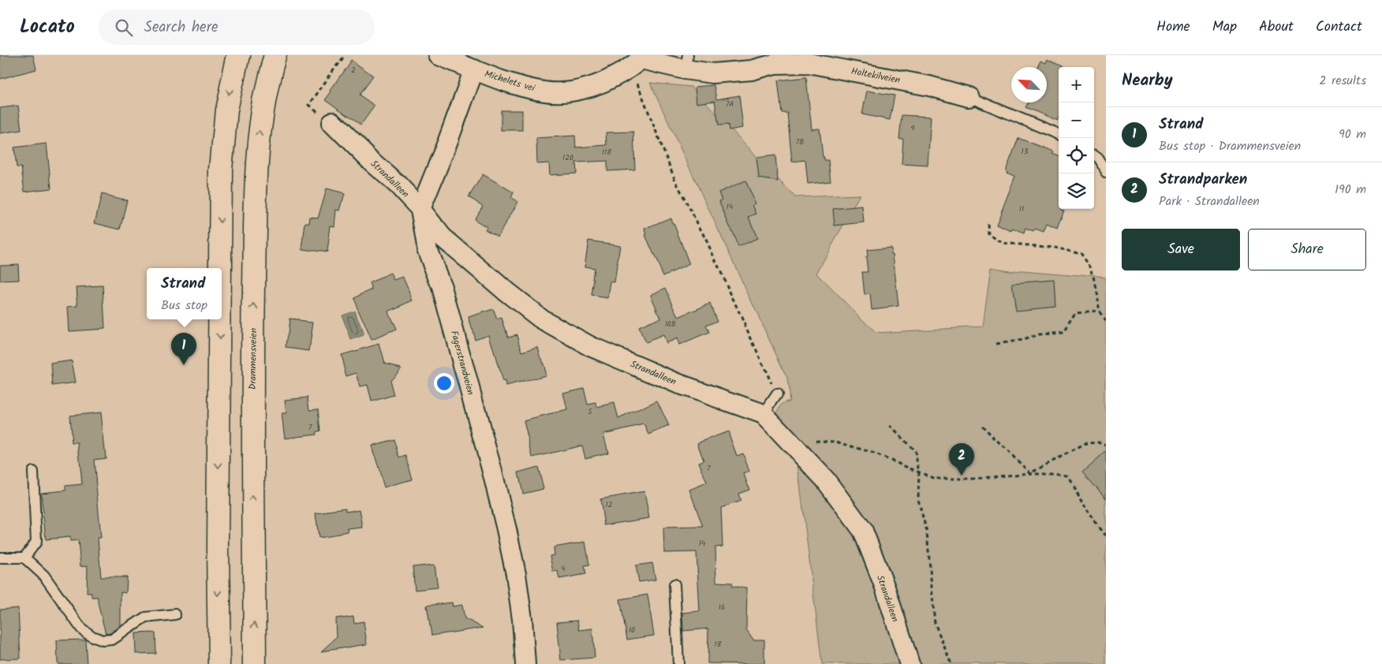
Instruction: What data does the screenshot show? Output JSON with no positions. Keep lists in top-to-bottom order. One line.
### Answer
{"streets":{"highway":["Drammensveien"],"street":["Holtekilveien","Michelets vei","Strandalleen","Fagerstrandveien"]},"crossings":[["Holtekilveien","Michelets vei"],["Strandalleen","Fagerstrandveien"]],"house_numbers":["2","7A","9","7B","13","118","120","14","11","10B","5","7","7","12","14","4","16","10","18"],"north":"top left","page":{"header":"Locato","search":"Search here","nav":["Home","Map","About","Contact"],"heading":["Nearby","2 results"],"map_buttons":["+","−"],"list":[{"mark":"1","name":"Strand","note":"Bus stop · Drammensveien","value":"90 m"},{"mark":"2","name":"Strandparken","note":"Park · Strandalleen","value":"190 m"}],"buttons":["Save","Share"],"popup":["Strand","Bus stop"],"pins":["1","2"]}}
